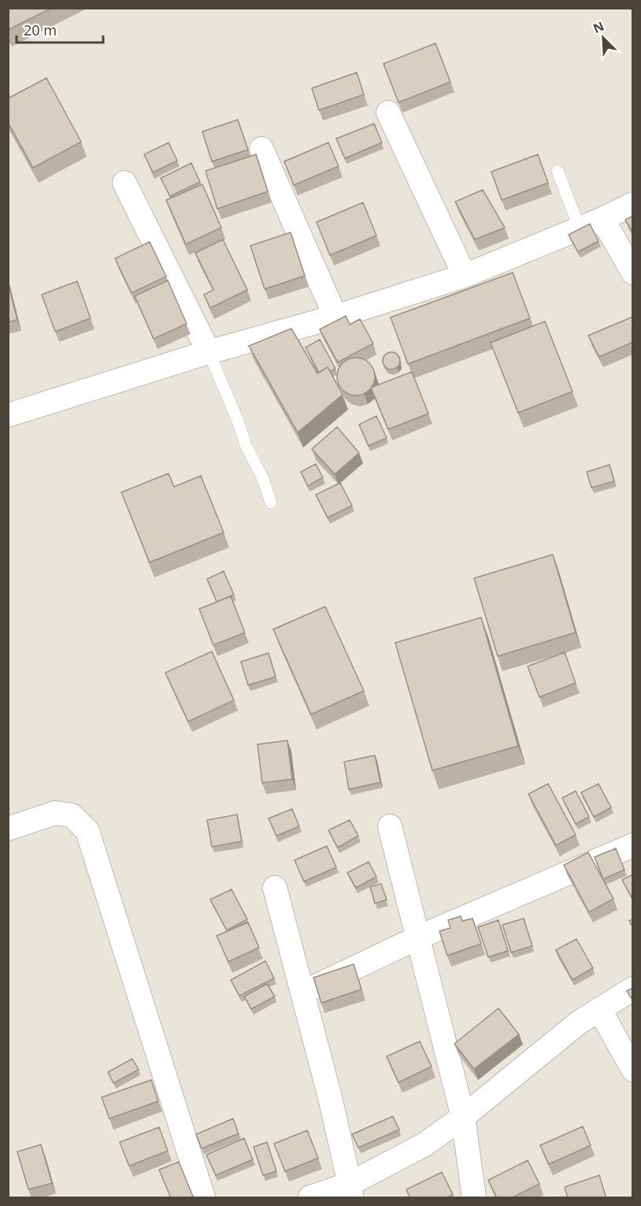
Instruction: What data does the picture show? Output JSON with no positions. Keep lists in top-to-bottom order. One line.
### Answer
{"scale_bar":"20 m","north":"top left"}
